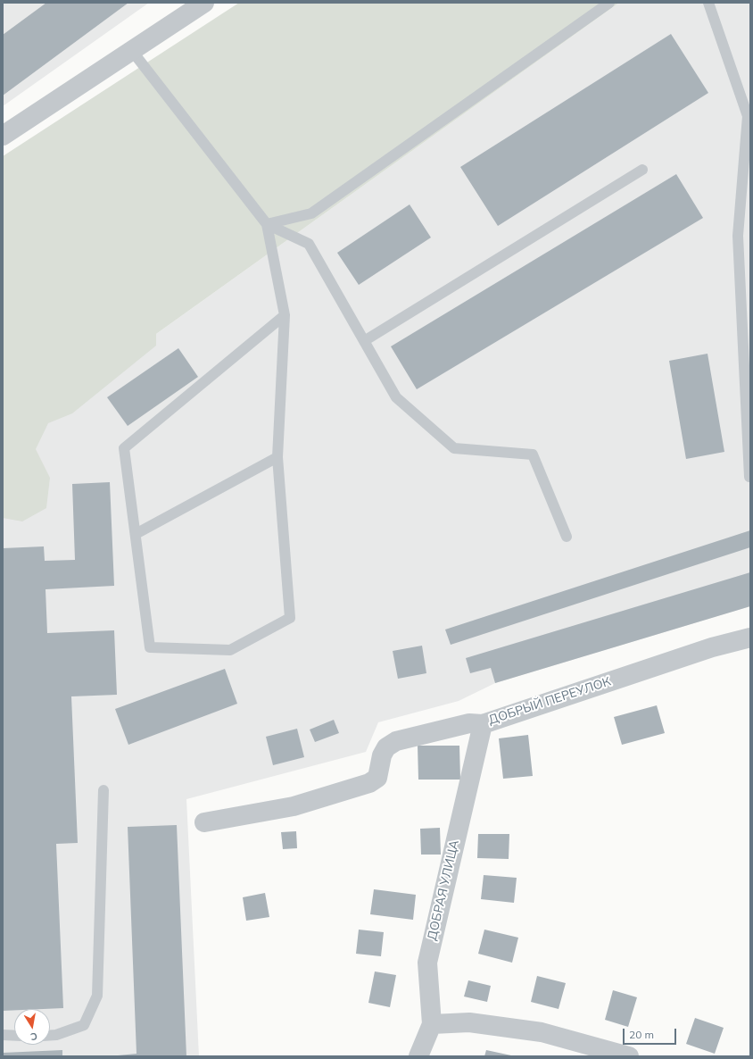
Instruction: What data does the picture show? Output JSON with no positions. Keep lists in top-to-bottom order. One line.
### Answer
{"streets":{"street":["ДОБРЫЙ ПЕРЕУЛОК","ДОБРАЯ УЛИЦА"]},"crossings":[["ДОБРЫЙ ПЕРЕУЛОК","ДОБРАЯ УЛИЦА"]],"scale_bar":"20 m","north":"bottom"}
